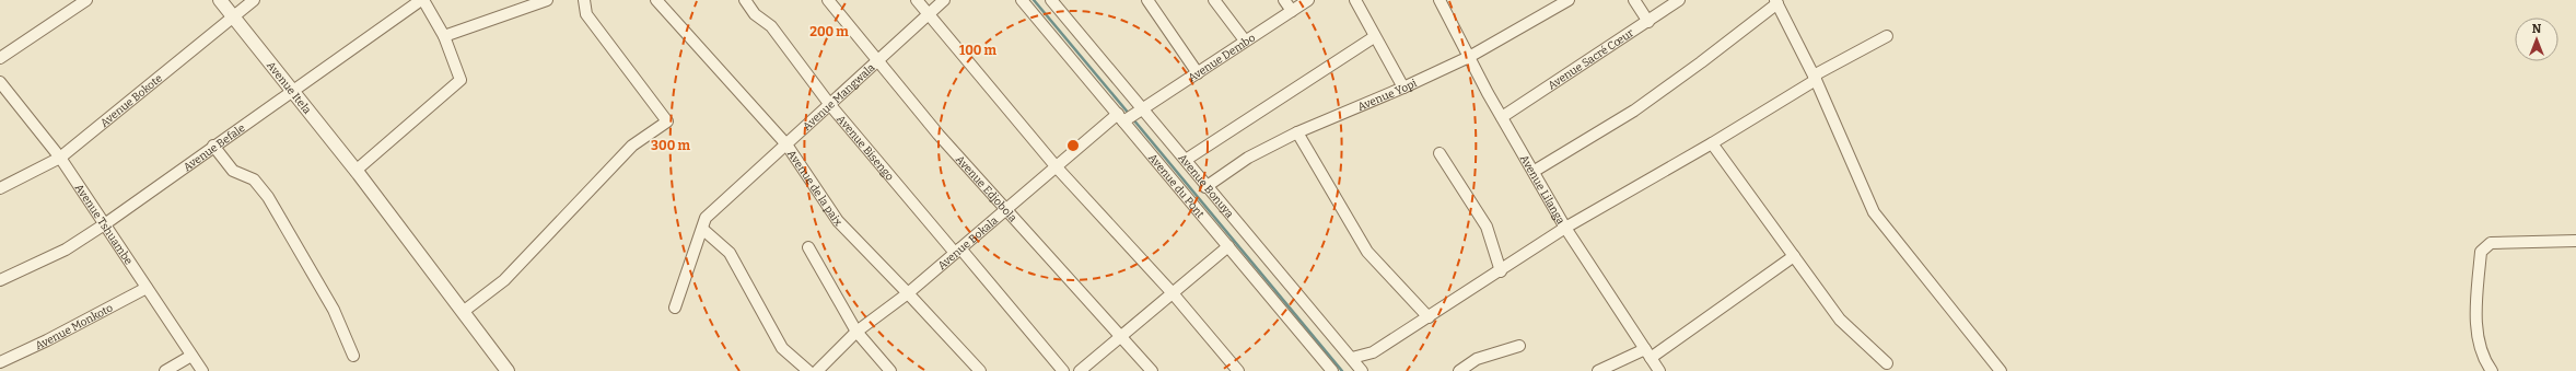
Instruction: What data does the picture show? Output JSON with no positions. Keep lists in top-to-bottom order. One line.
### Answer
{"streets":{"street":["Avenue Dembo","Avenue Sacré Cœur","Avenue Itela","Avenue Yopi","Avenue Mangwala","Avenue Bokote","Avenue Befale","Avenue Bisengo","Avenue du Pont","Avenue Bonuya","Avenue de la paix","Avenue Edjobola","Avenue Lilanga","Avenue Tshuambe","Avenue Bokala","Avenue Monkoto"]},"crossings":[["Avenue Dembo","Avenue du Pont"],["Avenue Dembo","Avenue Bonuya"],["Avenue Dembo","Avenue Bokala"],["Avenue Sacré Cœur","Avenue Lilanga"],["Avenue Itela","Avenue Bokote"],["Avenue Itela","Avenue Befale"],["Avenue Yopi","Avenue Bonuya"],["Avenue Yopi","Avenue Lilanga"],["Avenue Mangwala","Avenue Bisengo"],["Avenue Mangwala","Avenue de la paix"],["Avenue Mangwala","Avenue Edjobola"],["Avenue Bokote","Avenue Tshuambe"],["Avenue Befale","Avenue Tshuambe"],["Avenue Bisengo","Avenue Bokala"],["Avenue du Pont","Avenue Bonuya"],["Avenue du Pont","Avenue Bokala"],["Avenue Bonuya","Avenue Bokala"],["Avenue de la paix","Avenue Bokala"],["Avenue Edjobola","Avenue Bokala"],["Avenue Tshuambe","Avenue Monkoto"]],"north":"top","rings":["200 m","100 m","300 m"]}
